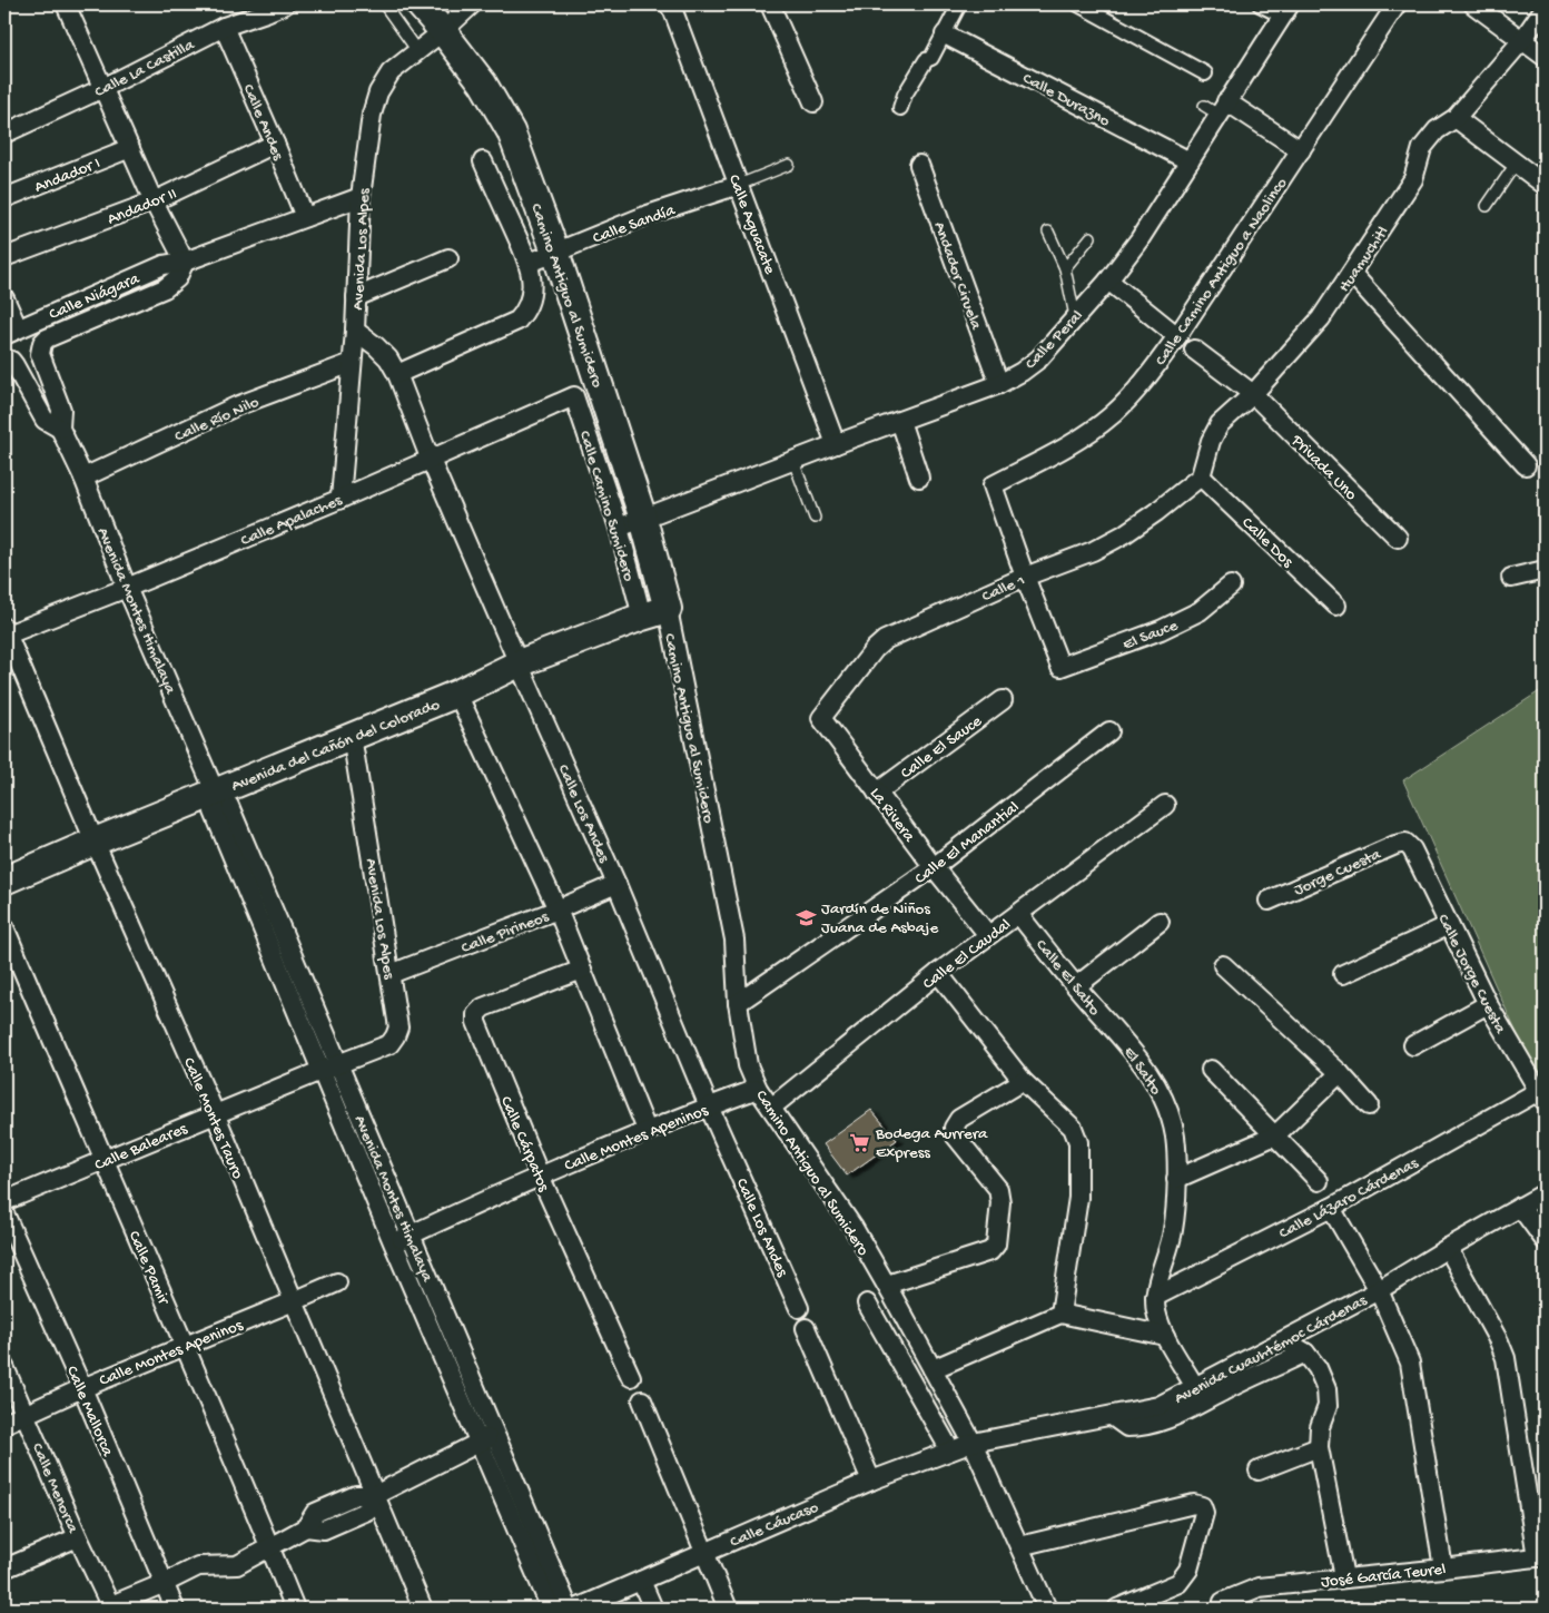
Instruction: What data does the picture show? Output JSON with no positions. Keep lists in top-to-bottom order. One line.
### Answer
{"streets":{"main road":["Camino Antiguo al Sumidero","Avenida del Cañón del Colorado"],"street":["Calle La Castilla","Calle Durazno","Calle Andes","Andador I","Andador II","Calle Sandía","Calle Aguacate","Avenida Los Alpes","Huamuchitl","Calle Camino Antiguo a Naolinco","Andador Ciruela","Calle Niágara","Calle Peral","Calle Río Nilo","Privada Uno","Calle Camino Sumidero","Calle Apalaches","Calle Dos","Calle 1","Avenida Montes Himalaya","El Sauce","Calle El Sauce","Calle Los Andes","La Rivera","Calle El Manantial","Jorge Cuesta","Calle Pirineos","Calle El Caudal","Calle Jorge Cuesta","Calle El Salto","El Salto","Calle Montes Tauro","Calle Montes Apeninos","Calle Cárpatos","Calle Baleares","Calle Lázaro Cárdenas","Calle Pamir","Avenida Cuauhtémoc Cárdenas","Calle Mallorca","Calle Menorca","Calle Cáucaso","José García Teurel"]},"crossings":[["Calle La Castilla","Calle Andes"],["Calle Durazno","Calle Peral"],["Calle Andes","Andador II"],["Calle Andes","Calle Niágara"],["Calle Sandía","Calle Aguacate"],["Calle Sandía","Camino Antiguo al Sumidero"],["Calle Aguacate","Calle Peral"],["Avenida Los Alpes","Calle Niágara"],["Avenida Los Alpes","Camino Antiguo al Sumidero"],["Avenida Los Alpes","Calle Río Nilo"],["Avenida Los Alpes","Calle Apalaches"],["Avenida Los Alpes","Avenida Montes Himalaya"],["Avenida Los Alpes","Avenida del Cañón del Colorado"],["Avenida Los Alpes","Calle Los Andes"],["Avenida Los Alpes","Calle Pirineos"],["Avenida Los Alpes","Calle Baleares"],["Huamuchitl","Privada Uno"],["Huamuchitl","Calle Dos"],["Huamuchitl","Calle 1"],["Calle Camino Antiguo a Naolinco","Calle 1"],["Calle Camino Antiguo a Naolinco","El Sauce"],["Andador Ciruela","Calle Peral"],["Calle Niágara","Avenida Montes Himalaya"],["Camino Antiguo al Sumidero","Calle Peral"],["Camino Antiguo al Sumidero","Avenida del Cañón del Colorado"],["Camino Antiguo al Sumidero","Calle El Manantial"],["Camino Antiguo al Sumidero","Calle El Caudal"],["Camino Antiguo al Sumidero","Calle Montes Apeninos"],["Camino Antiguo al Sumidero","Avenida Cuauhtémoc Cárdenas"],["Camino Antiguo al Sumidero","Calle Cáucaso"],["Calle Peral","Calle Camino Sumidero"],["Calle Río Nilo","Avenida Montes Himalaya"],["Calle Camino Sumidero","Calle Apalaches"],["Calle Camino Sumidero","Avenida del Cañón del Colorado"],["Calle Apalaches","Avenida Montes Himalaya"],["Calle Apalaches","Calle Los Andes"],["Calle Apalaches","Calle Montes Tauro"],["Calle Dos","Calle 1"],["Calle 1","El Sauce"],["Calle 1","La Rivera"],["Avenida Montes Himalaya","Avenida del Cañón del Colorado"],["Avenida Montes Himalaya","Calle Montes Apeninos"],["Avenida Montes Himalaya","Calle Baleares"],["Avenida del Cañón del Colorado","Calle Los Andes"],["Avenida del Cañón del Colorado","Calle Montes Tauro"],["Calle El Sauce","La Rivera"],["Calle Los Andes","Calle Pirineos"],["Calle Los Andes","Calle Montes Apeninos"],["La Rivera","Calle El Manantial"],["La Rivera","Calle El Caudal"],["Jorge Cuesta","Calle Jorge Cuesta"],["Calle El Caudal","Calle El Salto"],["Calle Jorge Cuesta","Calle Lázaro Cárdenas"],["Calle El Salto","El Salto"],["El Salto","Calle Lázaro Cárdenas"],["Calle Montes Tauro","Calle Montes Apeninos"],["Calle Montes Tauro","Calle Baleares"],["Calle Montes Apeninos","Calle Cárpatos"],["Calle Montes Apeninos","Calle Pamir"],["Calle Montes Apeninos","Calle Mallorca"],["Calle Montes Apeninos","Calle Menorca"],["Calle Baleares","Calle Pamir"],["Avenida Cuauhtémoc Cárdenas","Calle Cáucaso"]],"places":{"school or university":["Jardín de Niños Juana de Asbaje"],"supermarket":["Bodega Aurrera Express"]}}
